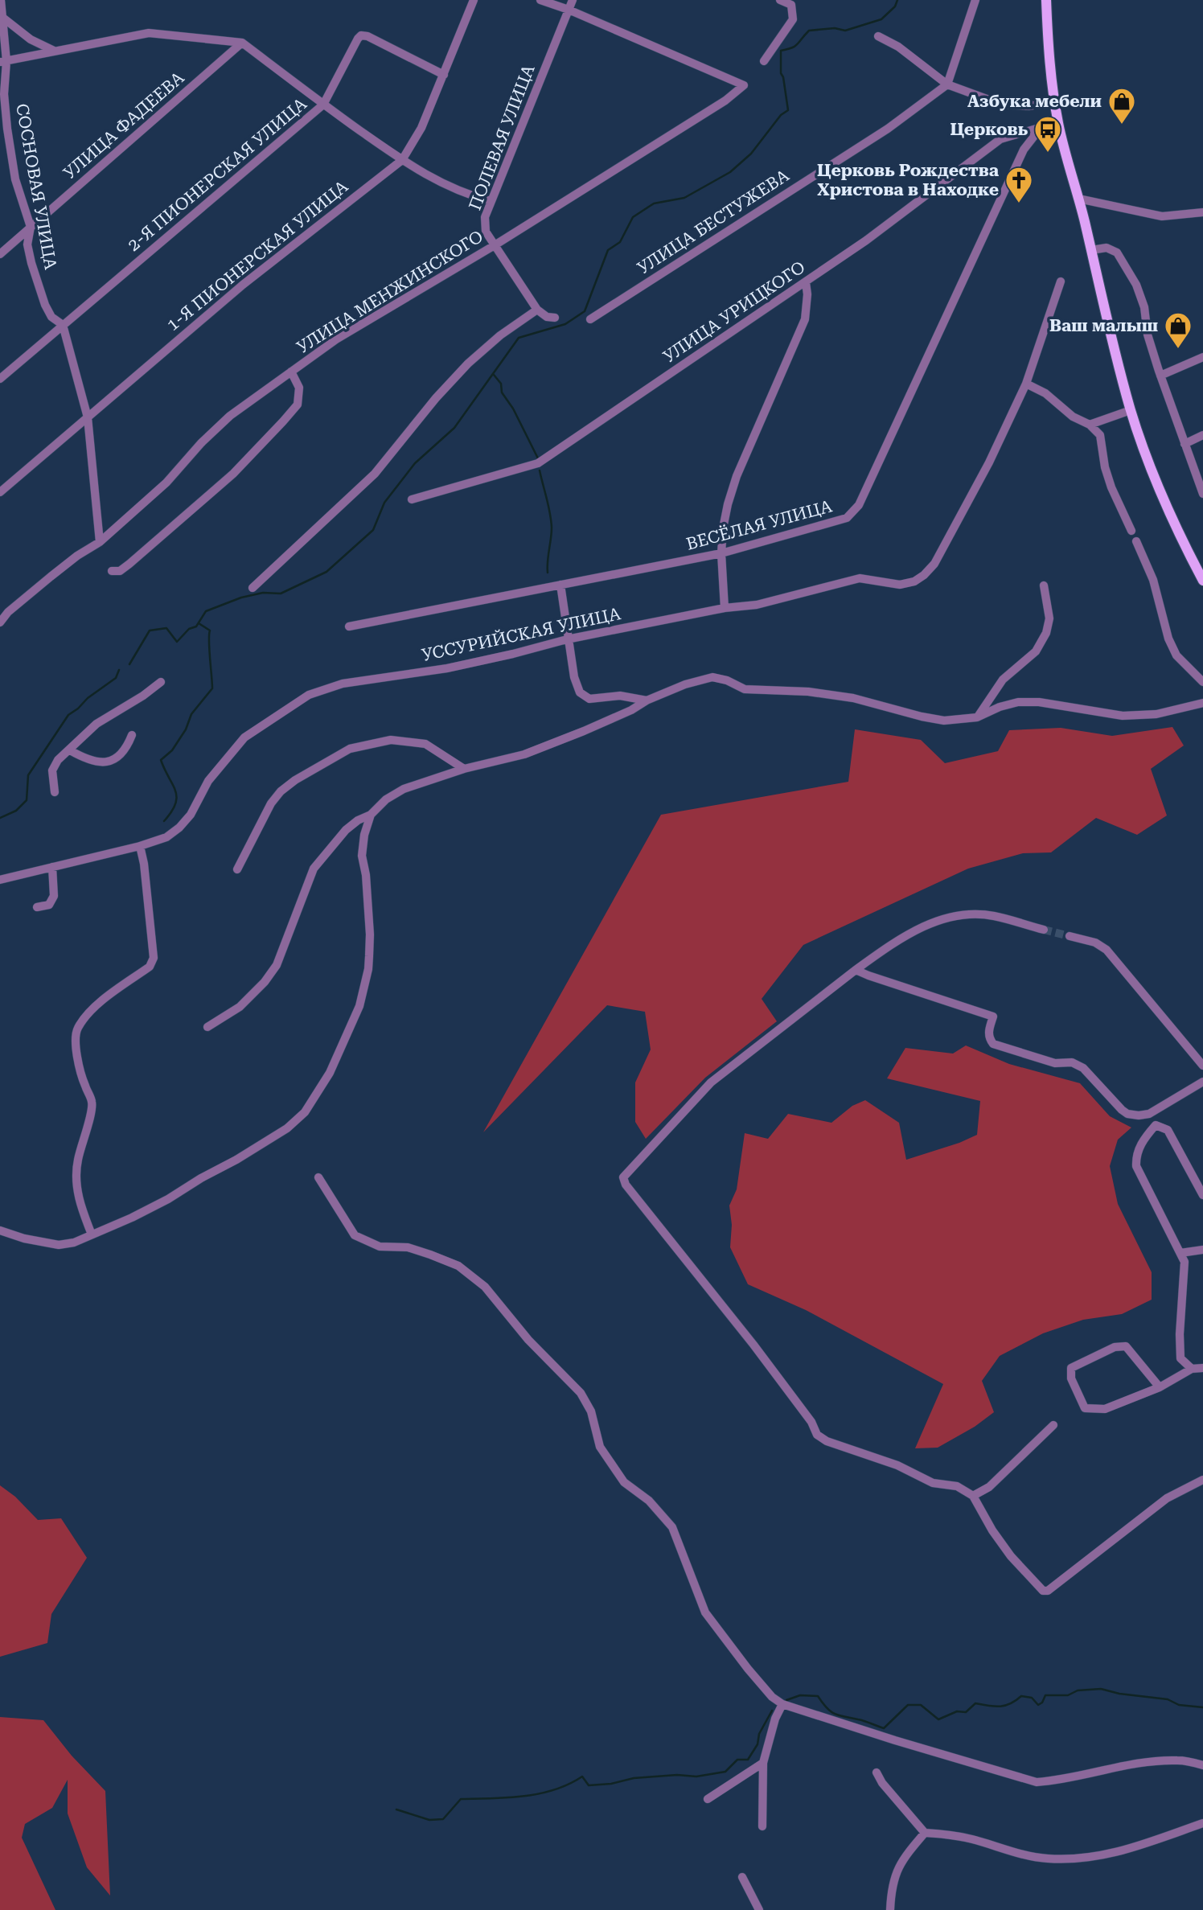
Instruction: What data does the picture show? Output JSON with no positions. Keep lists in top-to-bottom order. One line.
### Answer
{"streets":{"street":["УЛИЦА ФАДЕЕВА","ПОЛЕВАЯ УЛИЦА","2-Я ПИОНЕРСКАЯ УЛИЦА","СОСНОВАЯ УЛИЦА","УЛИЦА БЕСТУЖЕВА","1-Я ПИОНЕРСКАЯ УЛИЦА","УЛИЦА МЕНЖИНСКОГО","УЛИЦА УРИЦКОГО","ВЕСЁЛАЯ УЛИЦА","УССУРИЙСКАЯ УЛИЦА"]},"crossings":[["УЛИЦА ФАДЕЕВА","СОСНОВАЯ УЛИЦА"],["ПОЛЕВАЯ УЛИЦА","УЛИЦА МЕНЖИНСКОГО"],["2-Я ПИОНЕРСКАЯ УЛИЦА","СОСНОВАЯ УЛИЦА"],["2-Я ПИОНЕРСКАЯ УЛИЦА","1-Я ПИОНЕРСКАЯ УЛИЦА"],["СОСНОВАЯ УЛИЦА","1-Я ПИОНЕРСКАЯ УЛИЦА"],["СОСНОВАЯ УЛИЦА","УЛИЦА МЕНЖИНСКОГО"],["УЛИЦА УРИЦКОГО","ВЕСЁЛАЯ УЛИЦА"]],"places":{"shop":["Азбука мебели","Ваш малыш"],"bus stop":["Церковь"],"church":["Церковь Рождества Христова в Находке"]}}
